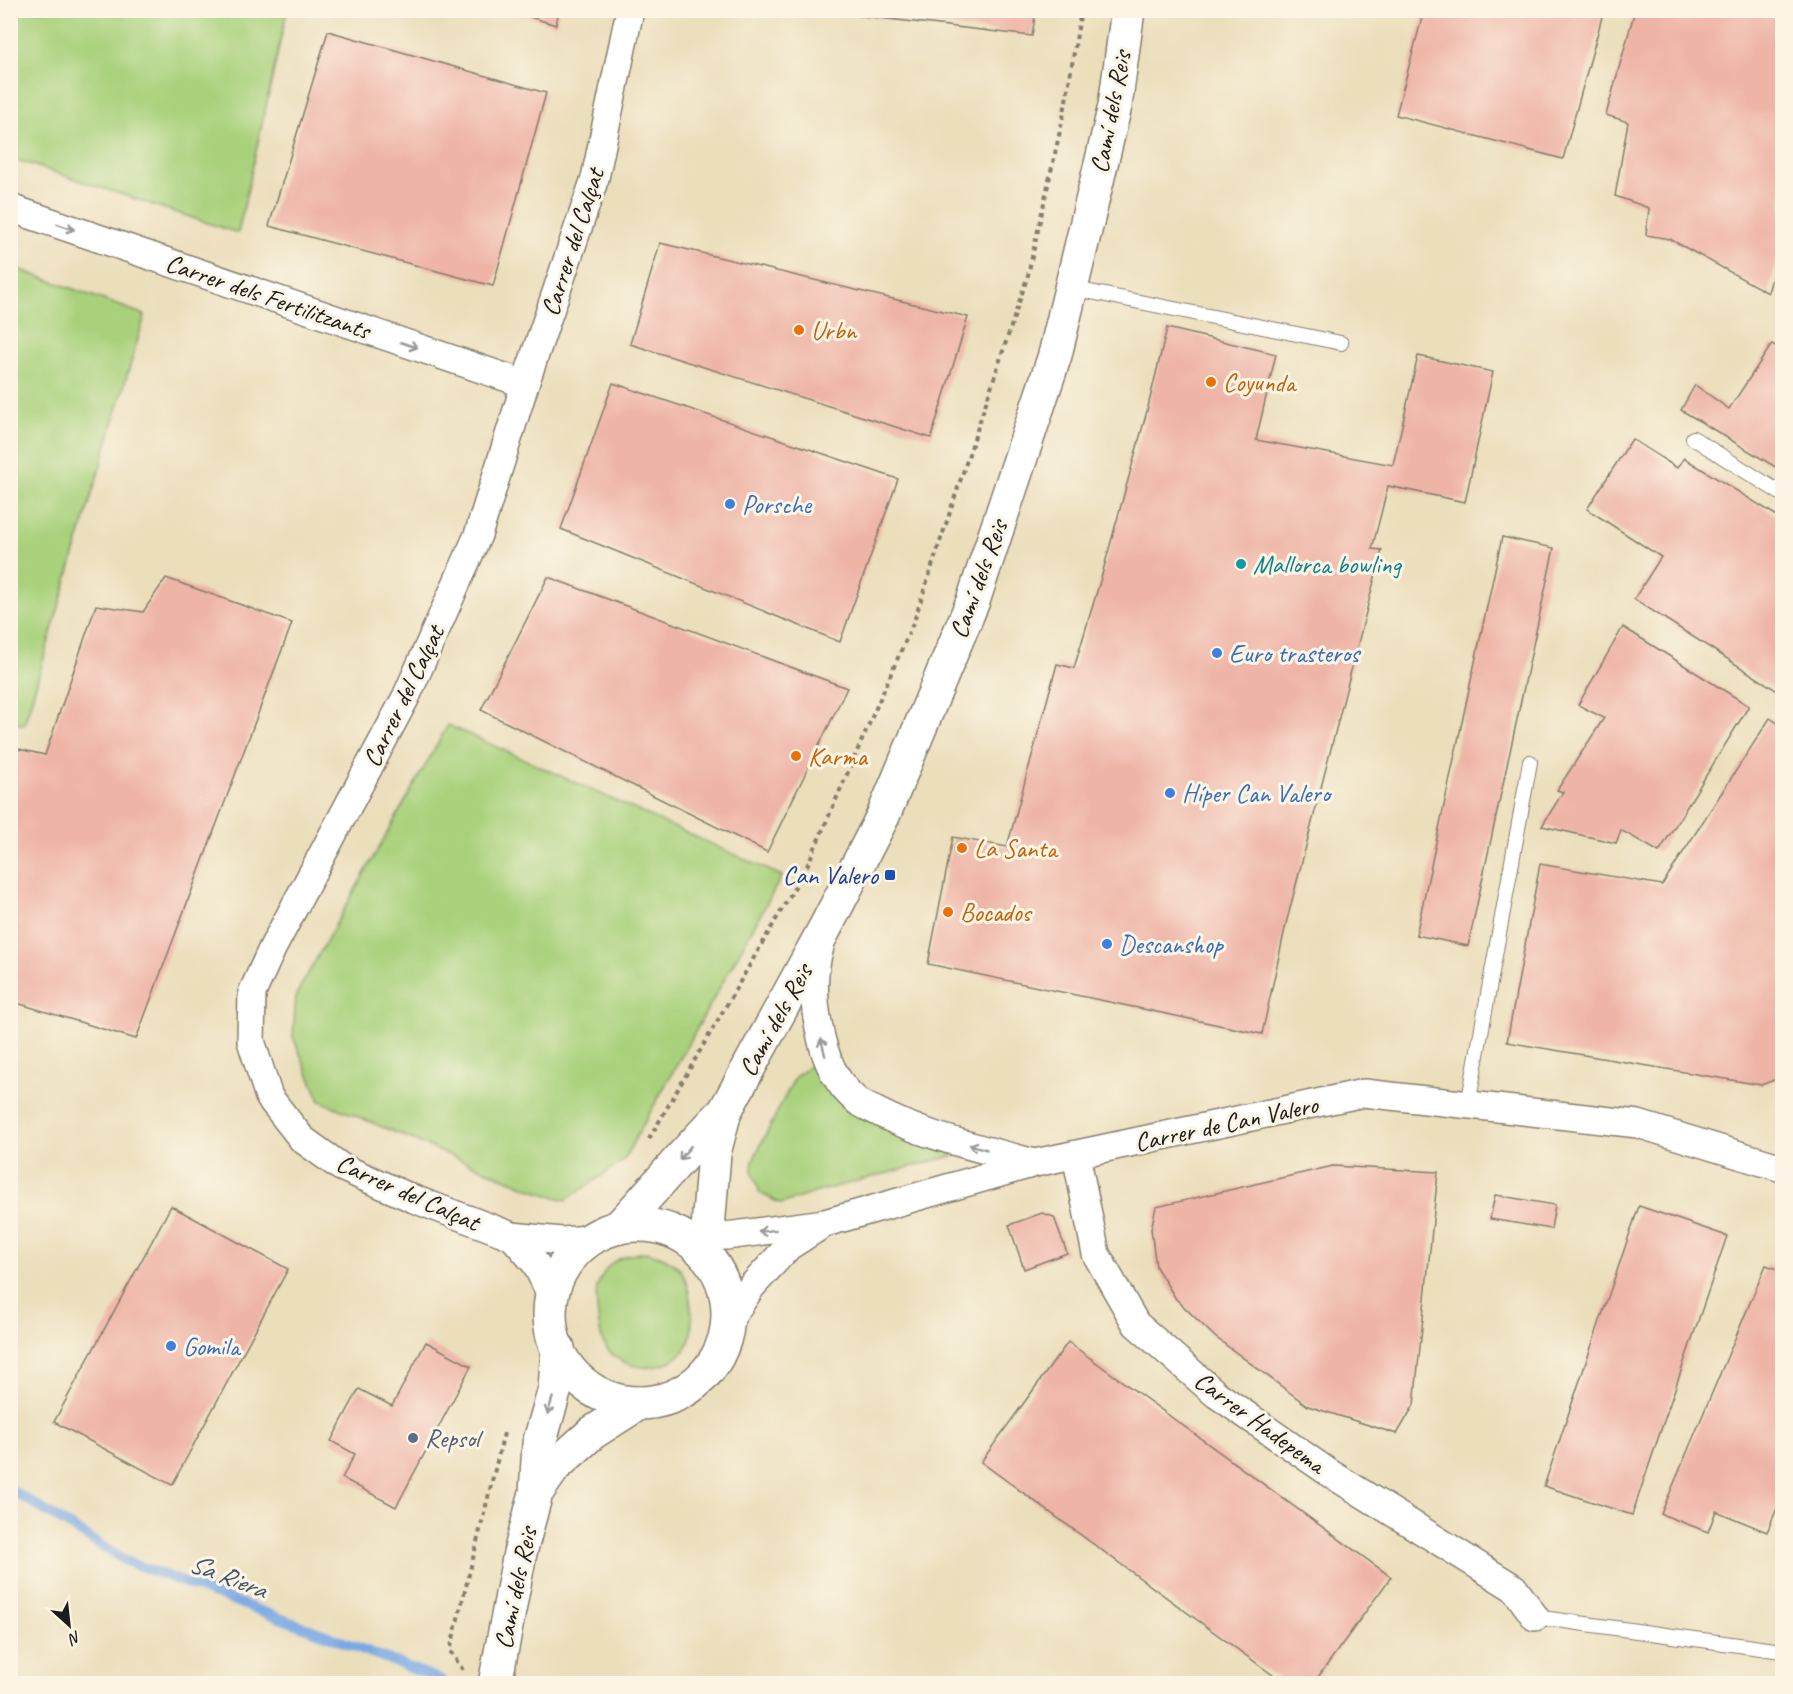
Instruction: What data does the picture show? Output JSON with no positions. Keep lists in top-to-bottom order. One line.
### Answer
{"streets":{"street":["Camí dels Reis","Carrer del Calçat","Carrer dels Fertilitzants","Carrer de Can Valero","Carrer Hadepema"]},"crossings":[["Camí dels Reis","Carrer de Can Valero"],["Carrer del Calçat","Carrer dels Fertilitzants"],["Carrer de Can Valero","Carrer Hadepema"]],"one_way":["Carrer dels Fertilitzants"],"water":["Sa Riera"],"places":{"other":["Urbn","Coyunda","Porsche","Mallorca bowling","Euro trasteros","Karma","Híper Can Valero","La Santa","Bocados","Descanshop","Gomila","Repsol"],"transit":["Can Valero"]},"north":"bottom right"}
